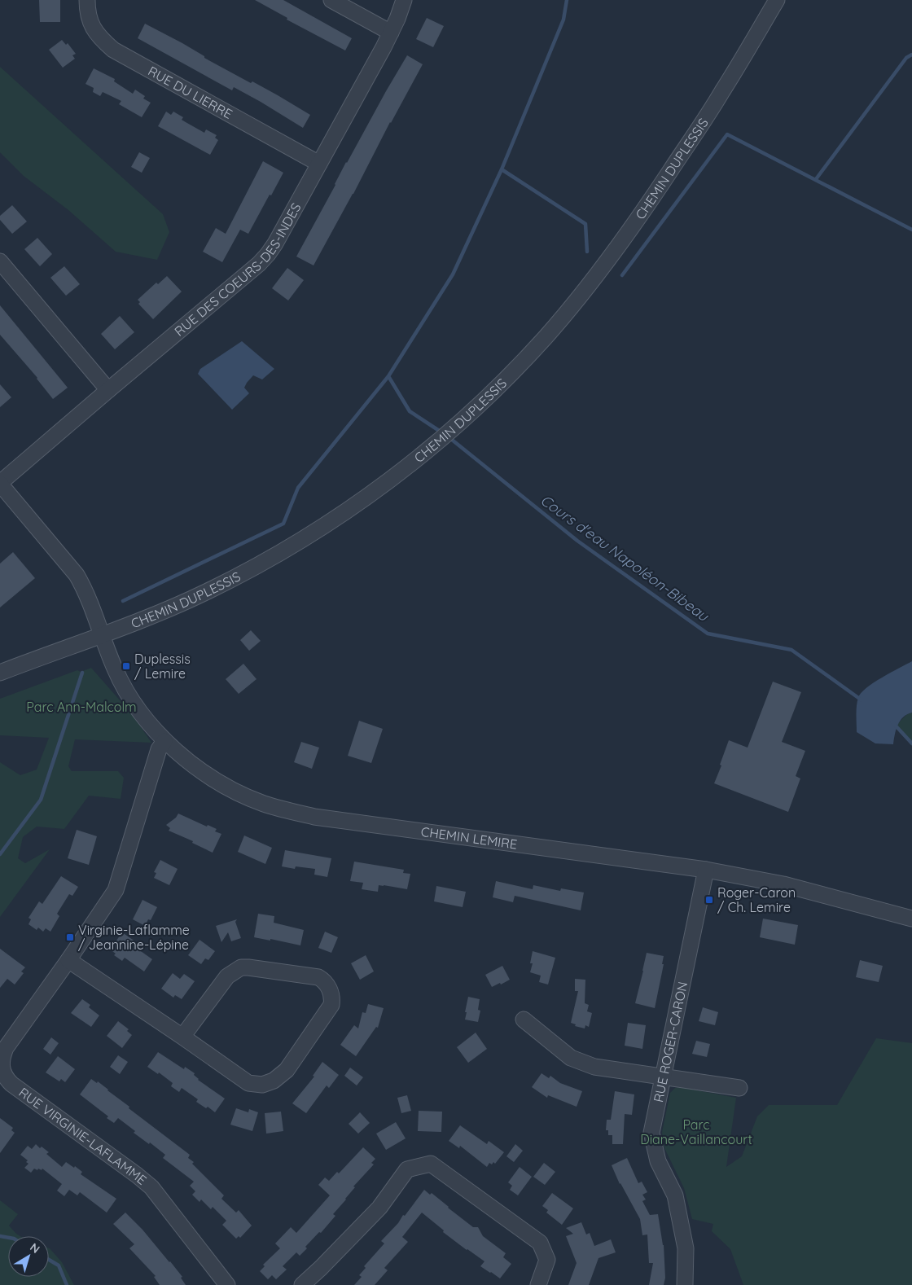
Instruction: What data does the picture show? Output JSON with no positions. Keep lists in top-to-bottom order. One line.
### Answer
{"streets":{"street":["RUE DU LIERRE","CHEMIN DUPLESSIS","RUE DES COEURS-DES-INDES","CHEMIN LEMIRE","RUE ROGER-CARON","RUE VIRGINIE-LAFLAMME"]},"crossings":[["RUE DU LIERRE","RUE DES COEURS-DES-INDES"],["CHEMIN DUPLESSIS","CHEMIN LEMIRE"],["RUE DES COEURS-DES-INDES","CHEMIN LEMIRE"],["CHEMIN LEMIRE","RUE ROGER-CARON"],["CHEMIN LEMIRE","RUE VIRGINIE-LAFLAMME"]],"water":["Cours d'eau Napoléon-Bibeau"],"parks":["Parc Ann-Malcolm","Parc Diane-Vaillancourt"],"places":{"transit":["Duplessis / Lemire","Roger-Caron / Ch. Lemire","Virginie-Laflamme / Jeannine-Lépine"]},"north":"top right"}
